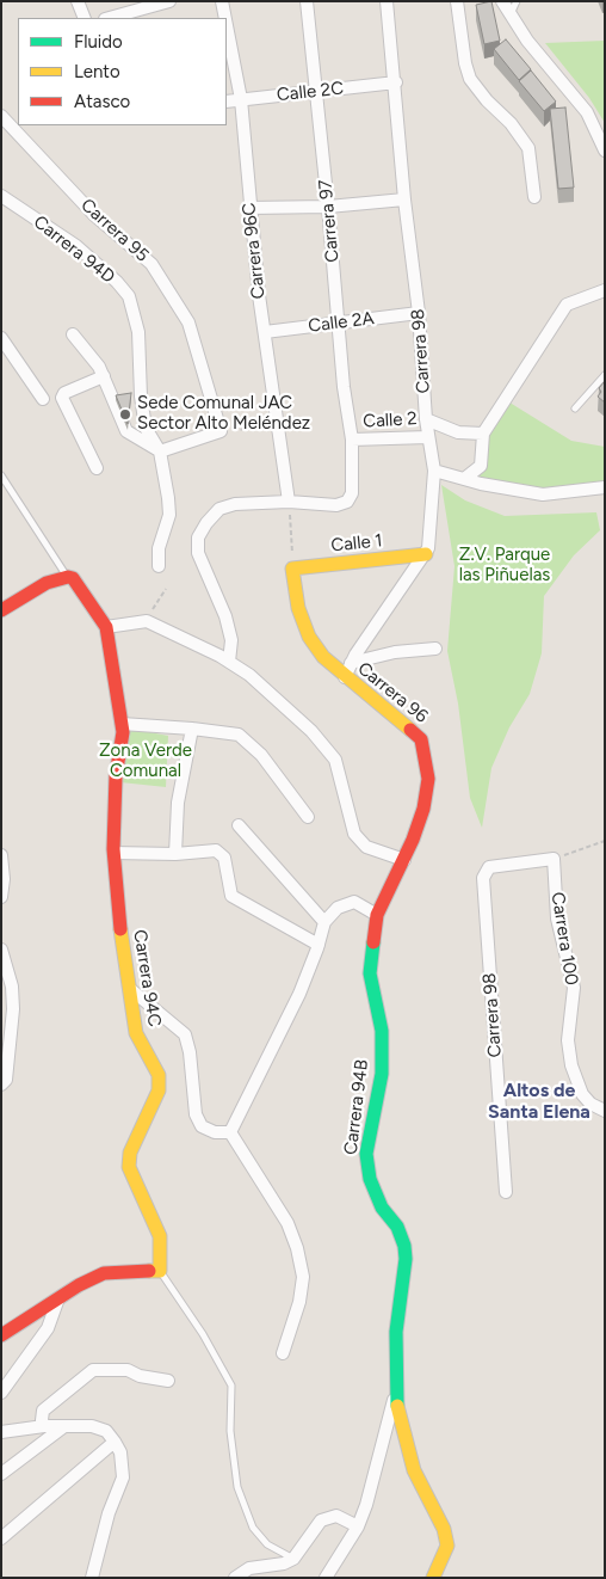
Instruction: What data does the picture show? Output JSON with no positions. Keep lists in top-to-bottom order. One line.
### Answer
{"streets":{"street":["Calle 2C","Carrera 97","Carrera 95","Carrera 94D","Carrera 96C","Calle 2A","Carrera 98","Calle 2","Calle 1","Carrera 96","Carrera 100","Carrera 94C","Carrera 94B"]},"crossings":[["Calle 2C","Carrera 97"],["Calle 2C","Carrera 96C"],["Calle 2C","Carrera 98"],["Carrera 97","Carrera 96C"],["Carrera 97","Calle 2A"],["Carrera 97","Calle 2"],["Carrera 96C","Calle 2A"],["Calle 2A","Carrera 98"],["Carrera 98","Calle 2"],["Carrera 98","Calle 1"],["Carrera 98","Carrera 96"],["Carrera 98","Carrera 100"],["Calle 1","Carrera 96"],["Carrera 96","Carrera 94B"]],"districts":["Altos de Santa Elena"],"parks":["Z.V. Parque las Piñuelas","Zona Verde Comunal"],"places":["Sede Comunal JAC Sector Alto Meléndez"],"legend":["Fluido","Lento","Atasco"]}
